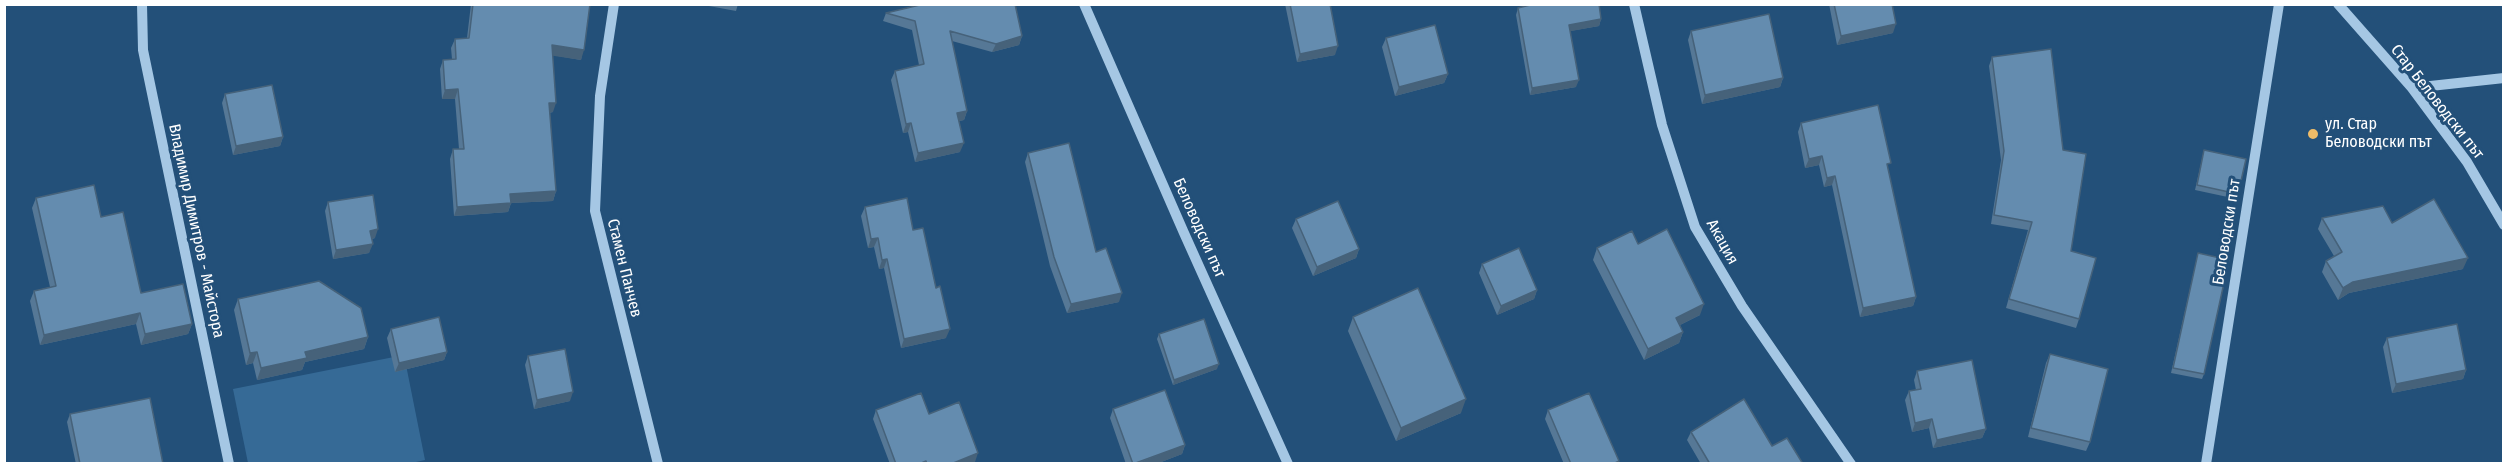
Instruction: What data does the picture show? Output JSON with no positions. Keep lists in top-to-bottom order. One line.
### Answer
{"streets":{"street":["Стар Беловодски път","Беловодски път","Владимир Димитров - Майстора","Акация","Стамен Панчев"]},"places":["ул. Стар Беловодски път"]}
